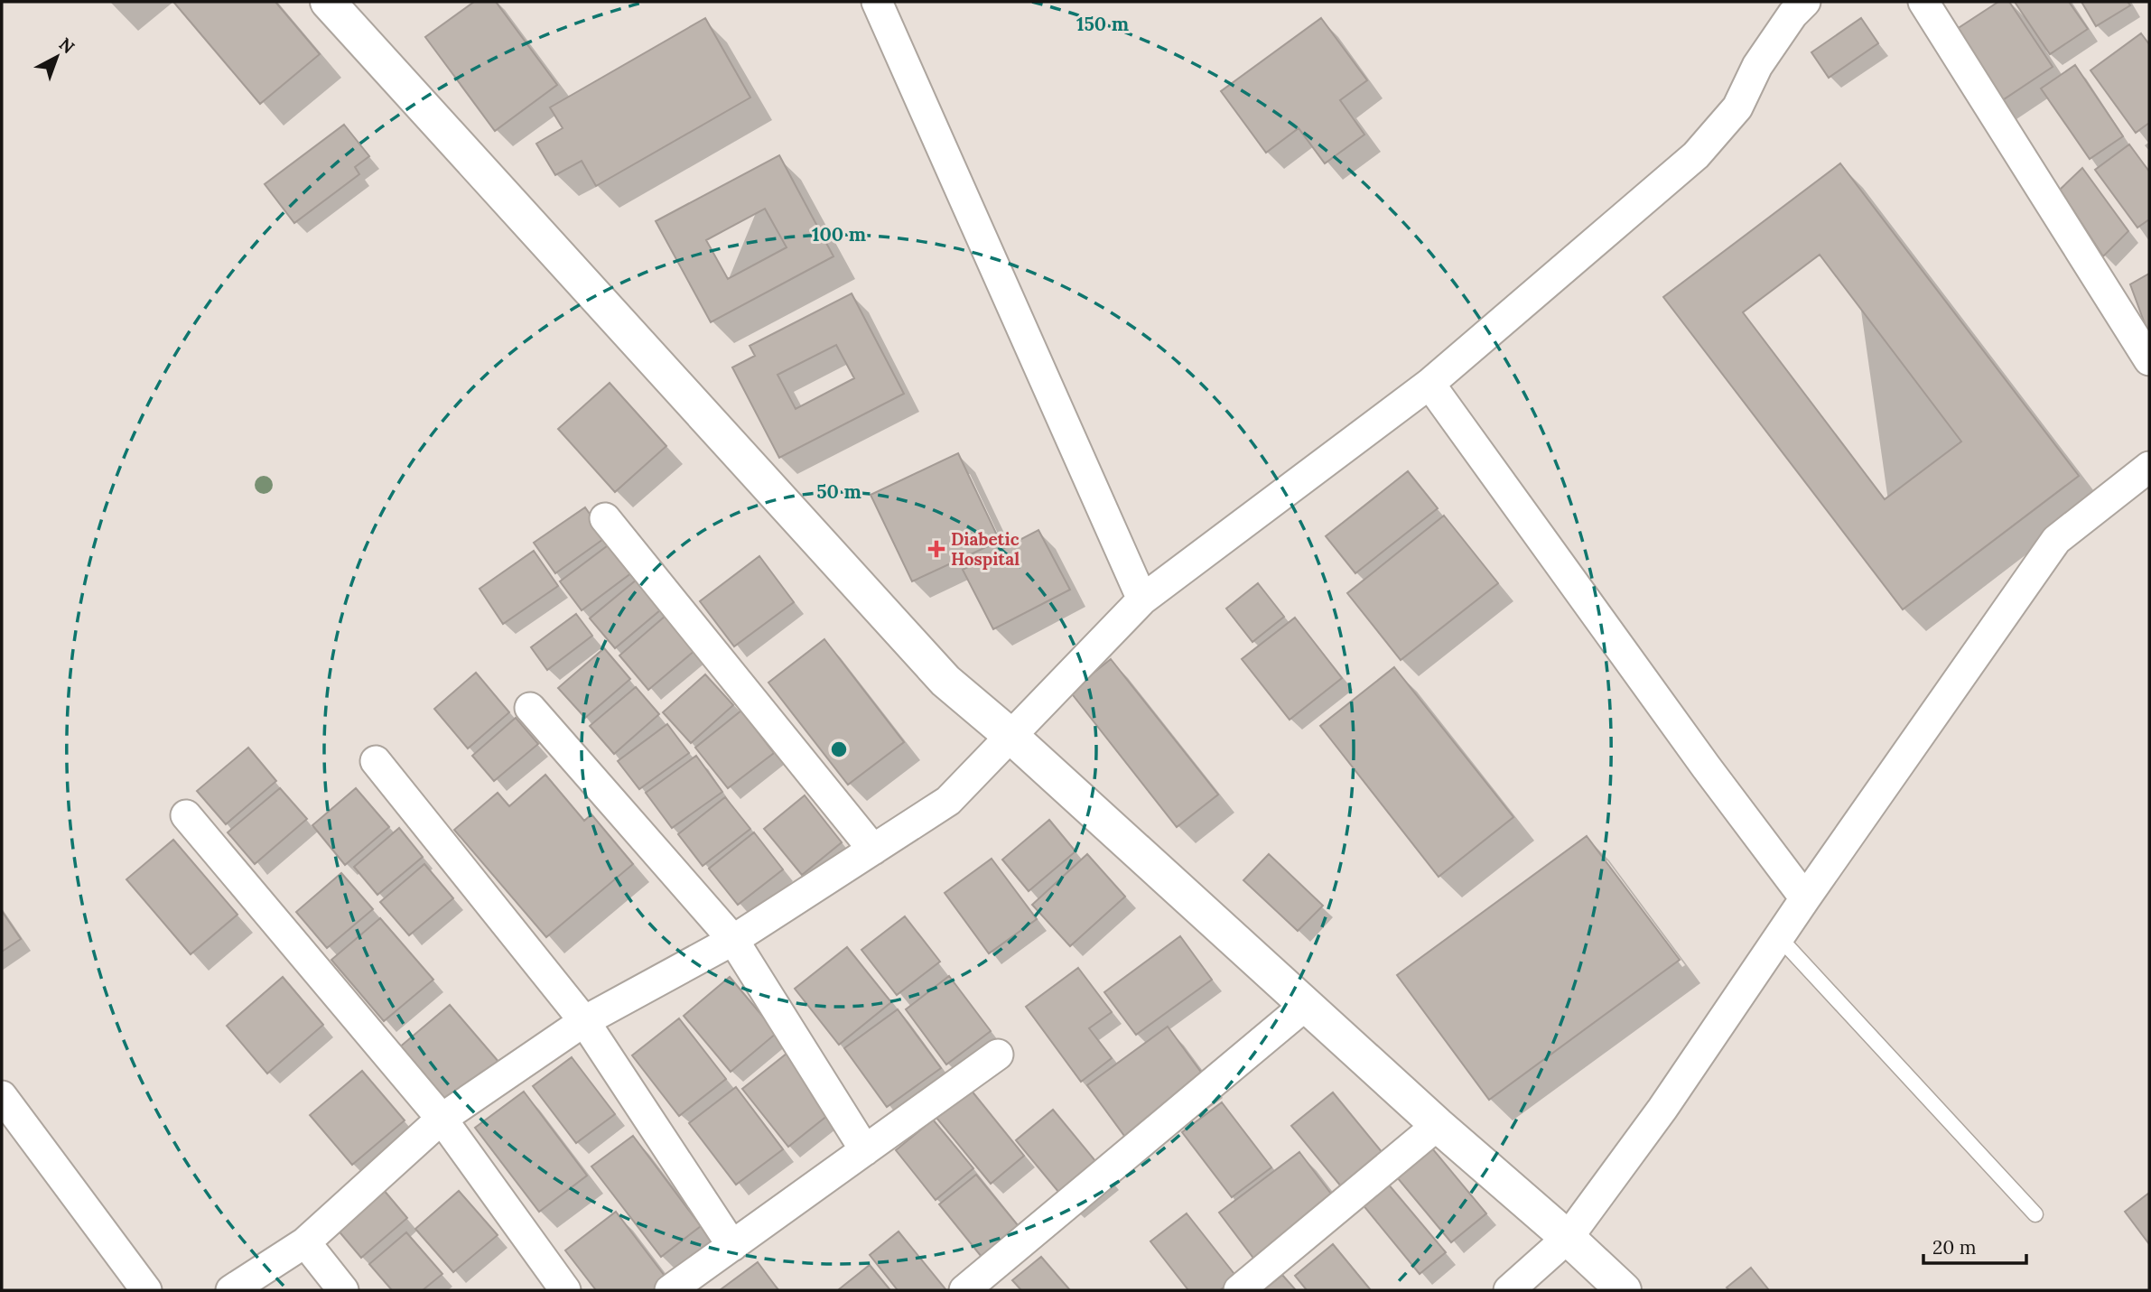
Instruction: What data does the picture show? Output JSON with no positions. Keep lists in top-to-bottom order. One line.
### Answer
{"places":{"health":["Diabetic Hospital"]},"scale_bar":"20 m","north":"top right","rings":["150 m","100 m","50 m"]}
